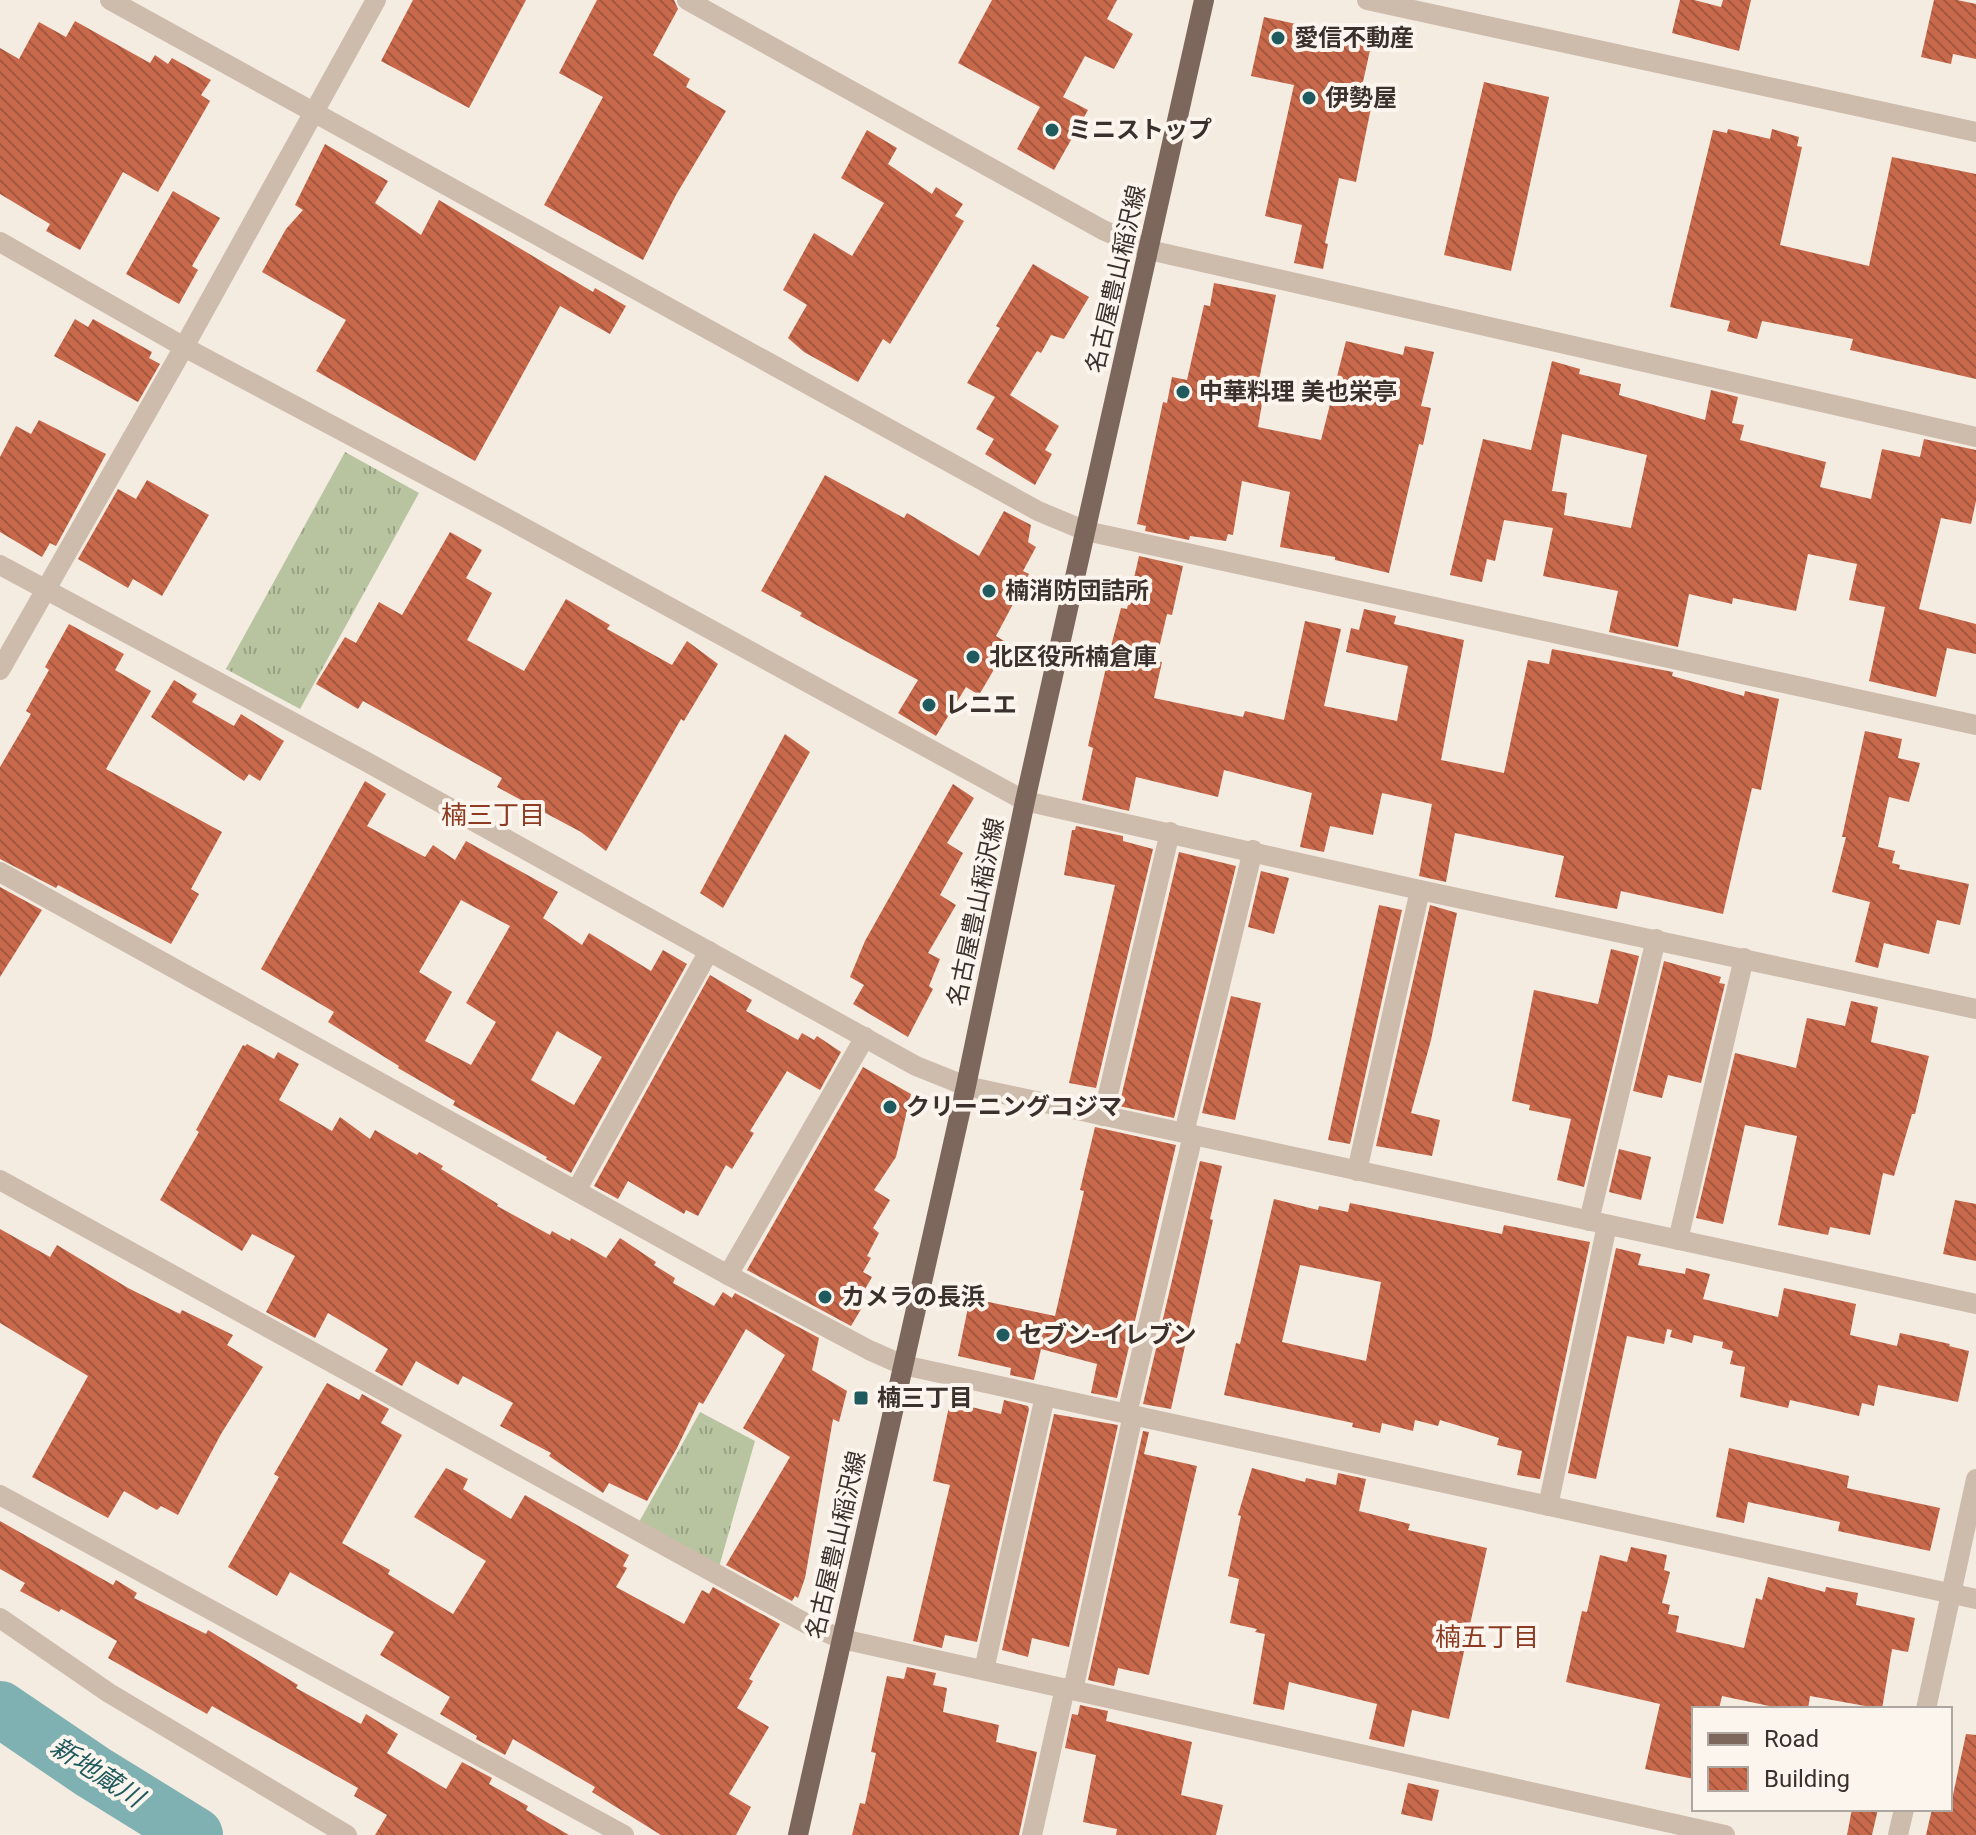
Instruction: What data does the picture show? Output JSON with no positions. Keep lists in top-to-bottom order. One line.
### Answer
{"streets":{"main road":["名古屋豊山稲沢線"]},"districts":["楠三丁目","楠五丁目"],"water":["新地蔵川"],"places":{"other":["愛信不動産","伊勢屋","ミニストップ","中華料理 美也栄亭","楠消防団詰所","北区役所楠倉庫","レニエ","クリーニングコジマ","カメラの長浜","セブン-イレブン"],"transit":["楠三丁目"]},"legend":["Road","Building"]}
